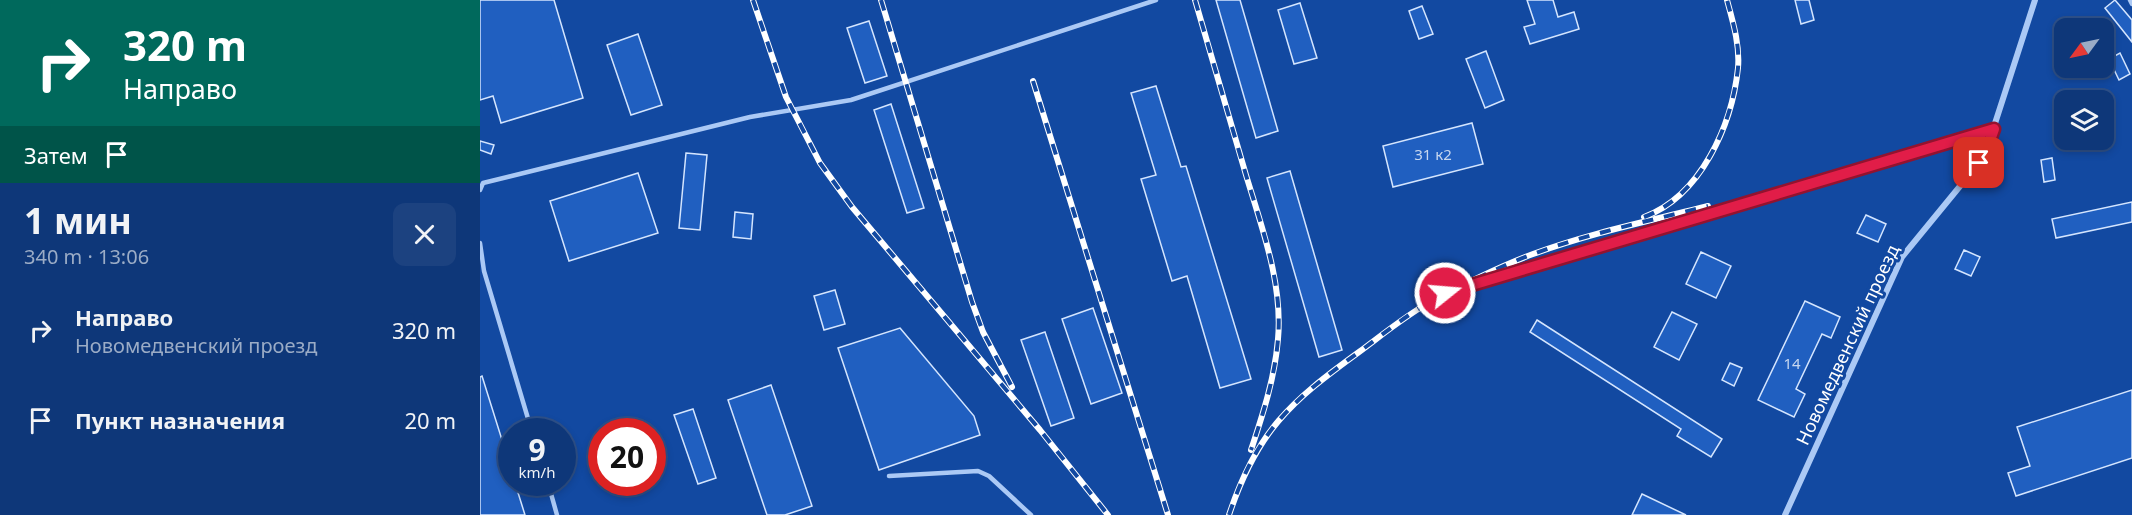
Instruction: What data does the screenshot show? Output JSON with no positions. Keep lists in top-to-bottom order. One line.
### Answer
{"streets":{"street":["Новомедвенский проезд"]},"house_numbers":["31 к2","14"],"north":"bottom left","page":{"turn":["320 m","Направо"],"then":"Затем","heading":["1 мин","340 m · 13:06"],"list":[{"name":"Направо","note":"Новомедвенский проезд","value":"320 m"},{"name":"Пункт назначения","value":"20 m"}],"speed":"9 km/h","limit":"20"}}
